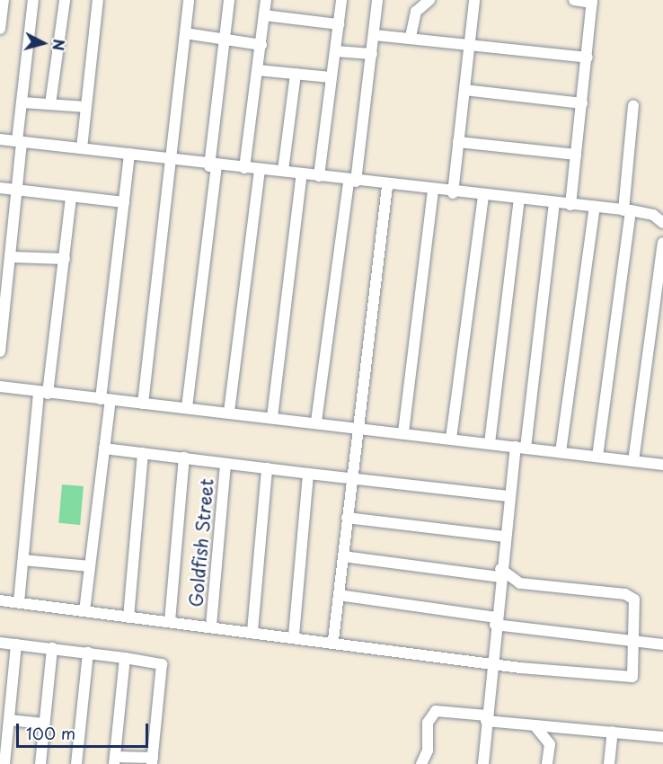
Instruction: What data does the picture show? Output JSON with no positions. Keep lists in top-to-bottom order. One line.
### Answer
{"streets":{"street":["Goldfish Street"]},"scale_bar":"100 m","north":"right"}
